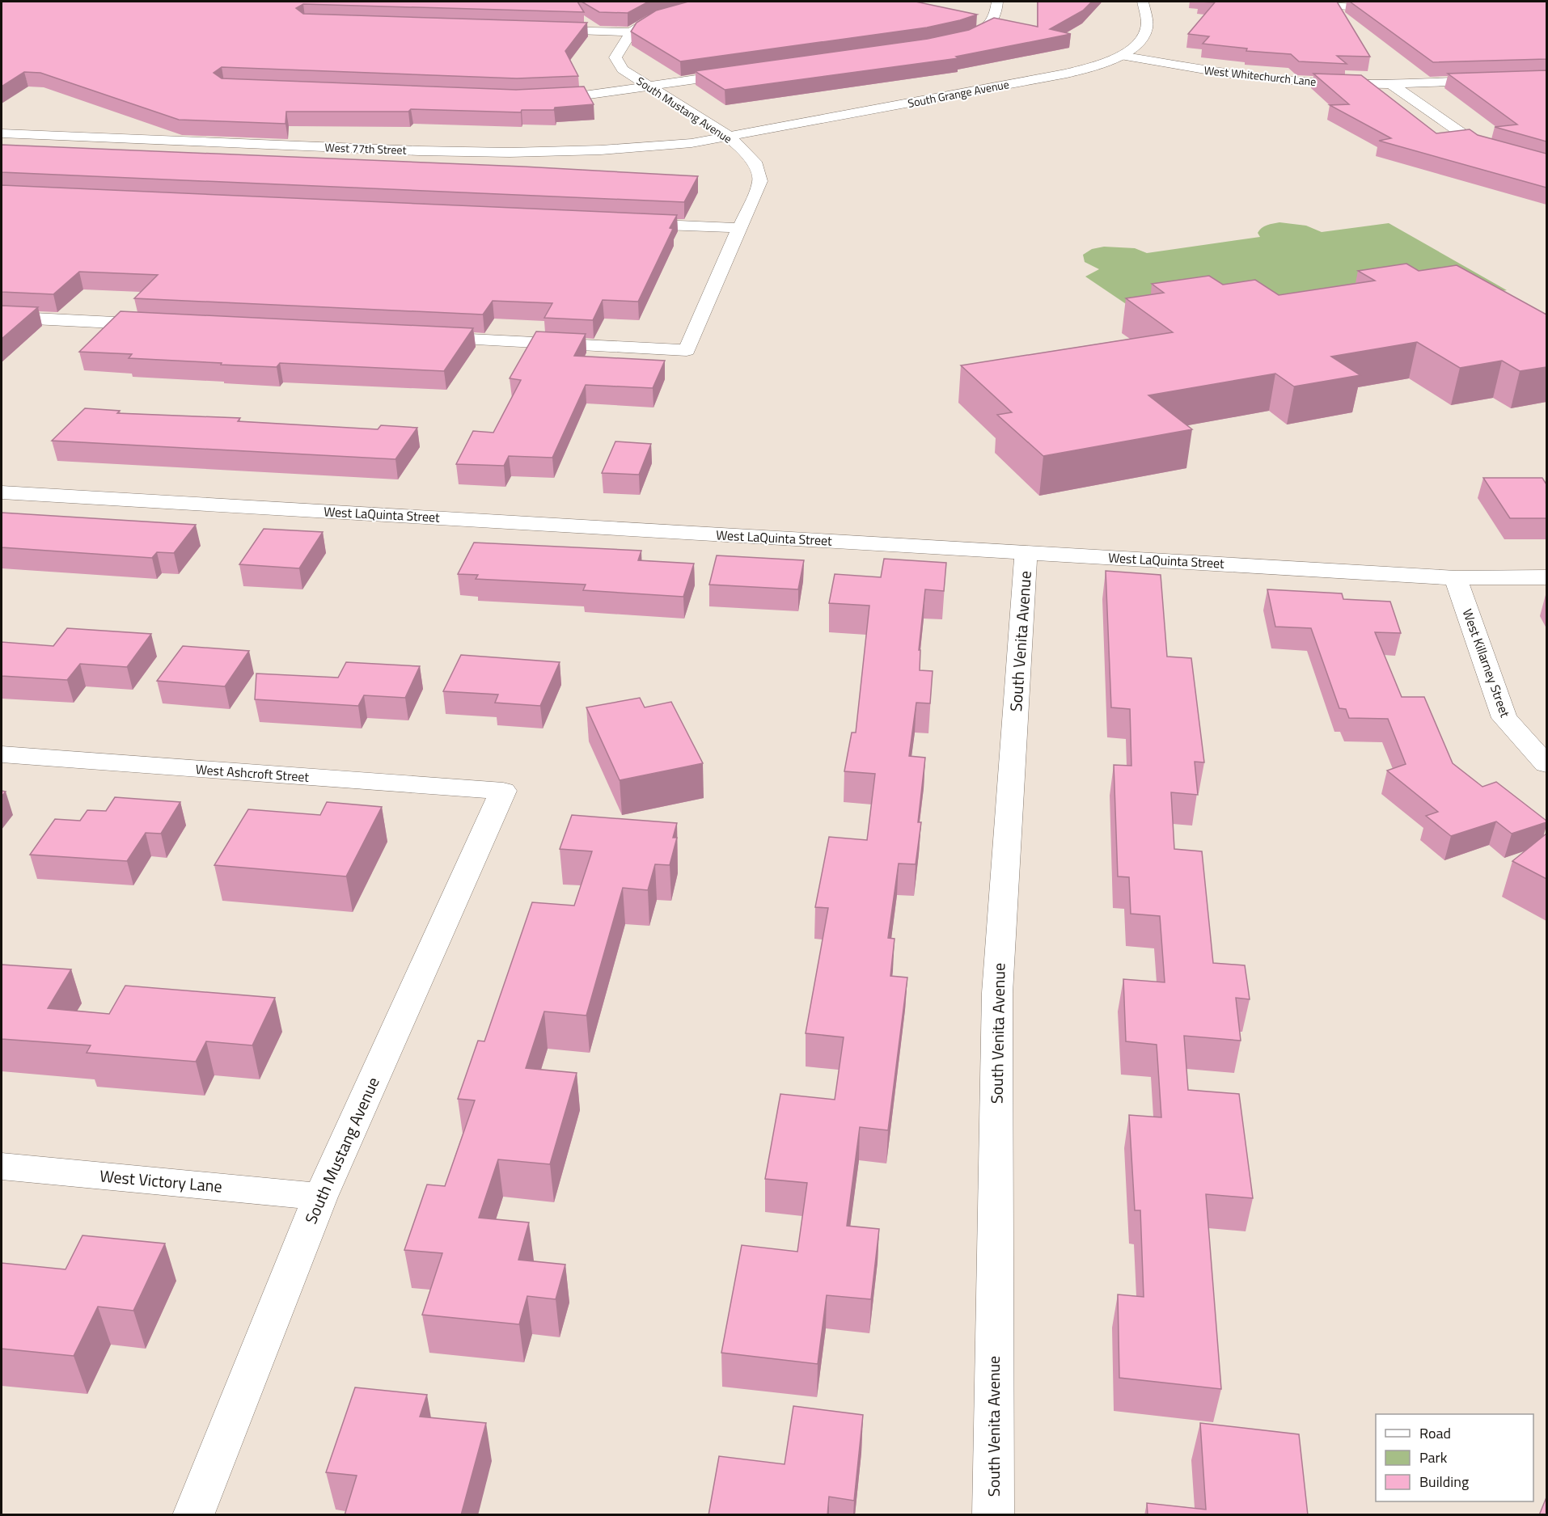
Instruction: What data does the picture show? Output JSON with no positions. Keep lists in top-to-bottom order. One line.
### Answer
{"streets":{"street":["West Whitechurch Lane","South Grange Avenue","South Mustang Avenue","West 77th Street","West LaQuinta Street","South Venita Avenue","West Killarney Street","West Ashcroft Street","West Victory Lane"]},"crossings":[["West Whitechurch Lane","South Grange Avenue"],["South Grange Avenue","South Mustang Avenue"],["South Grange Avenue","West 77th Street"],["South Mustang Avenue","West 77th Street"],["South Mustang Avenue","West Ashcroft Street"],["South Mustang Avenue","West Victory Lane"],["West LaQuinta Street","South Venita Avenue"],["West LaQuinta Street","West Killarney Street"]],"legend":["Road","Park","Building"]}
